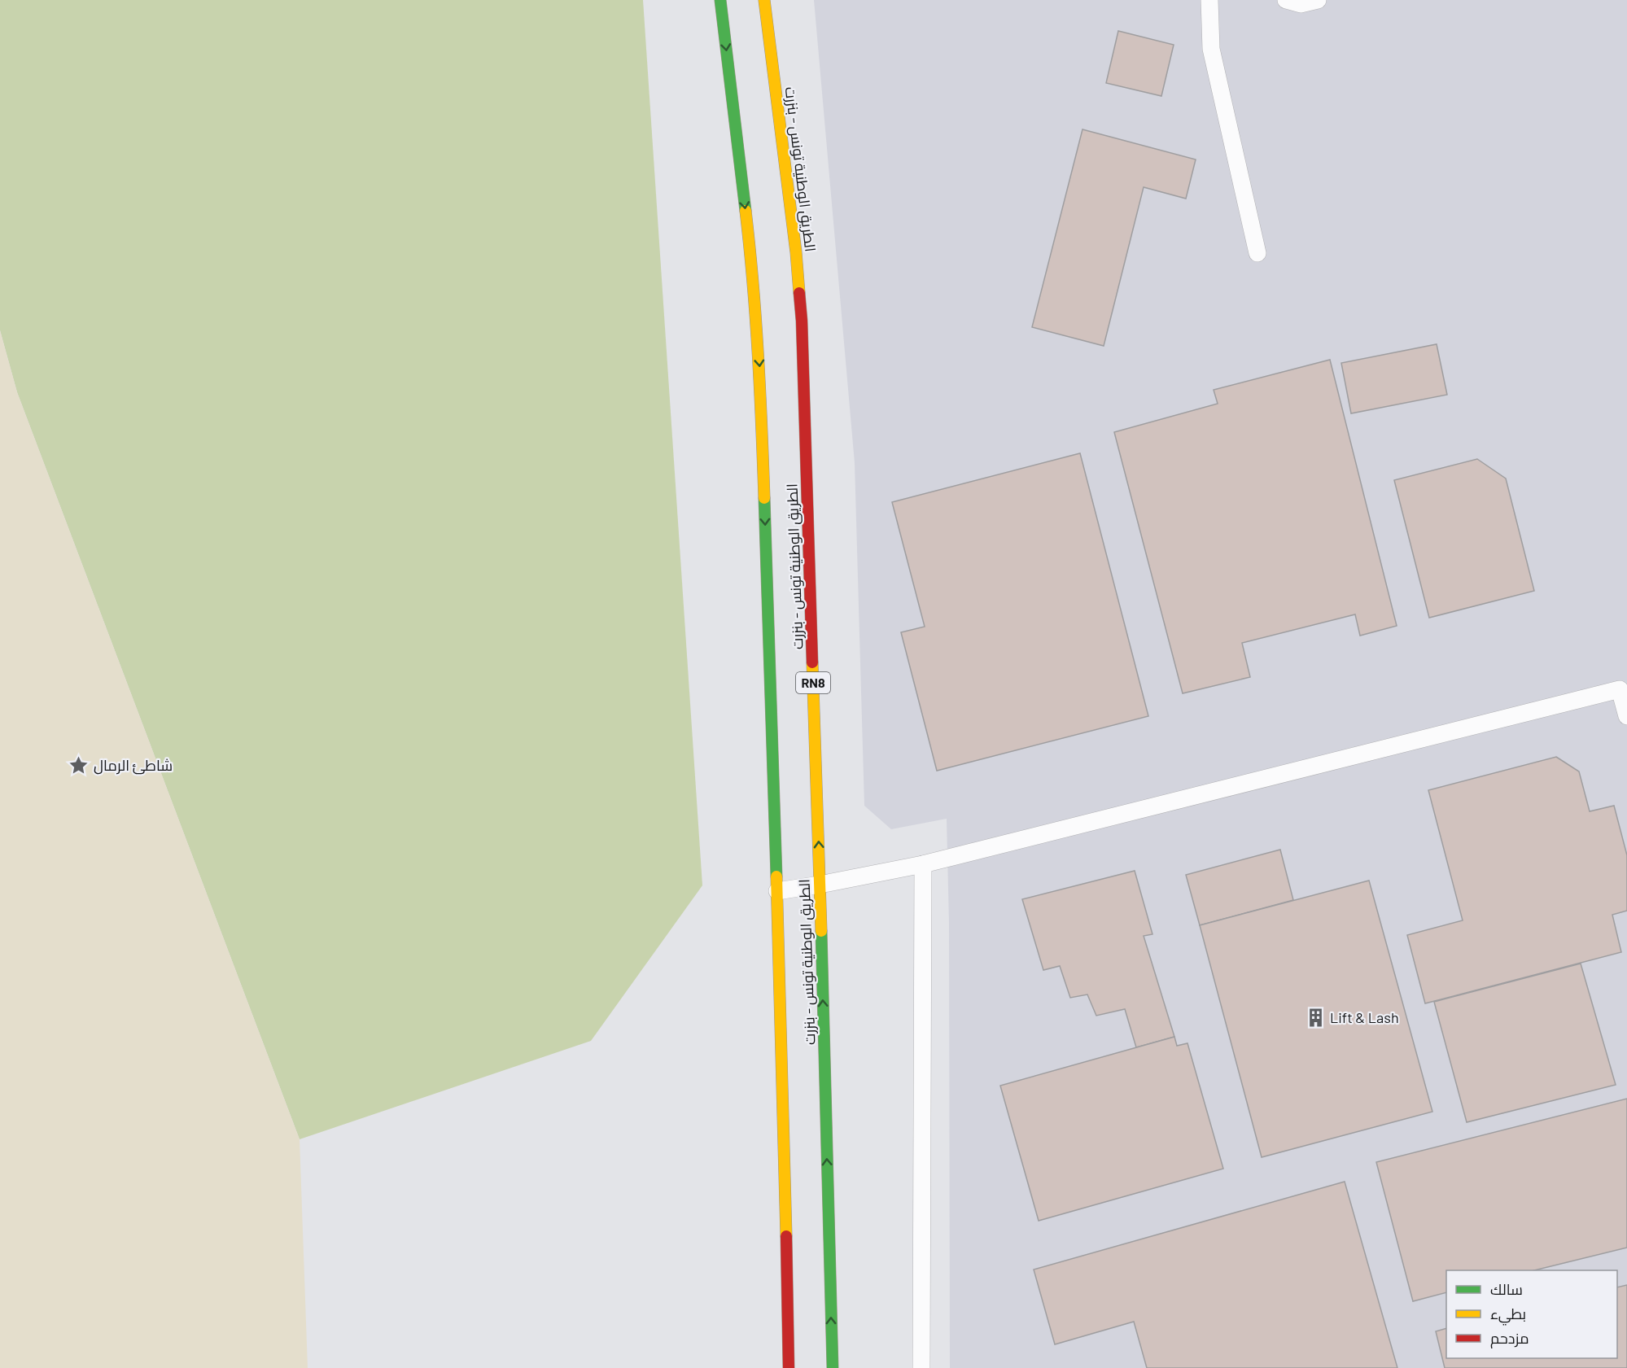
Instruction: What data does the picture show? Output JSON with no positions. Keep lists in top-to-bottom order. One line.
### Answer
{"streets":{"main road":["الطريق الوطنية تونس - بنزرت","RN8"]},"places":{"place":["شاطئ الرمال"],"building":["Lift & Lash"]},"legend":["سالك","بطيء","مزدحم"]}
